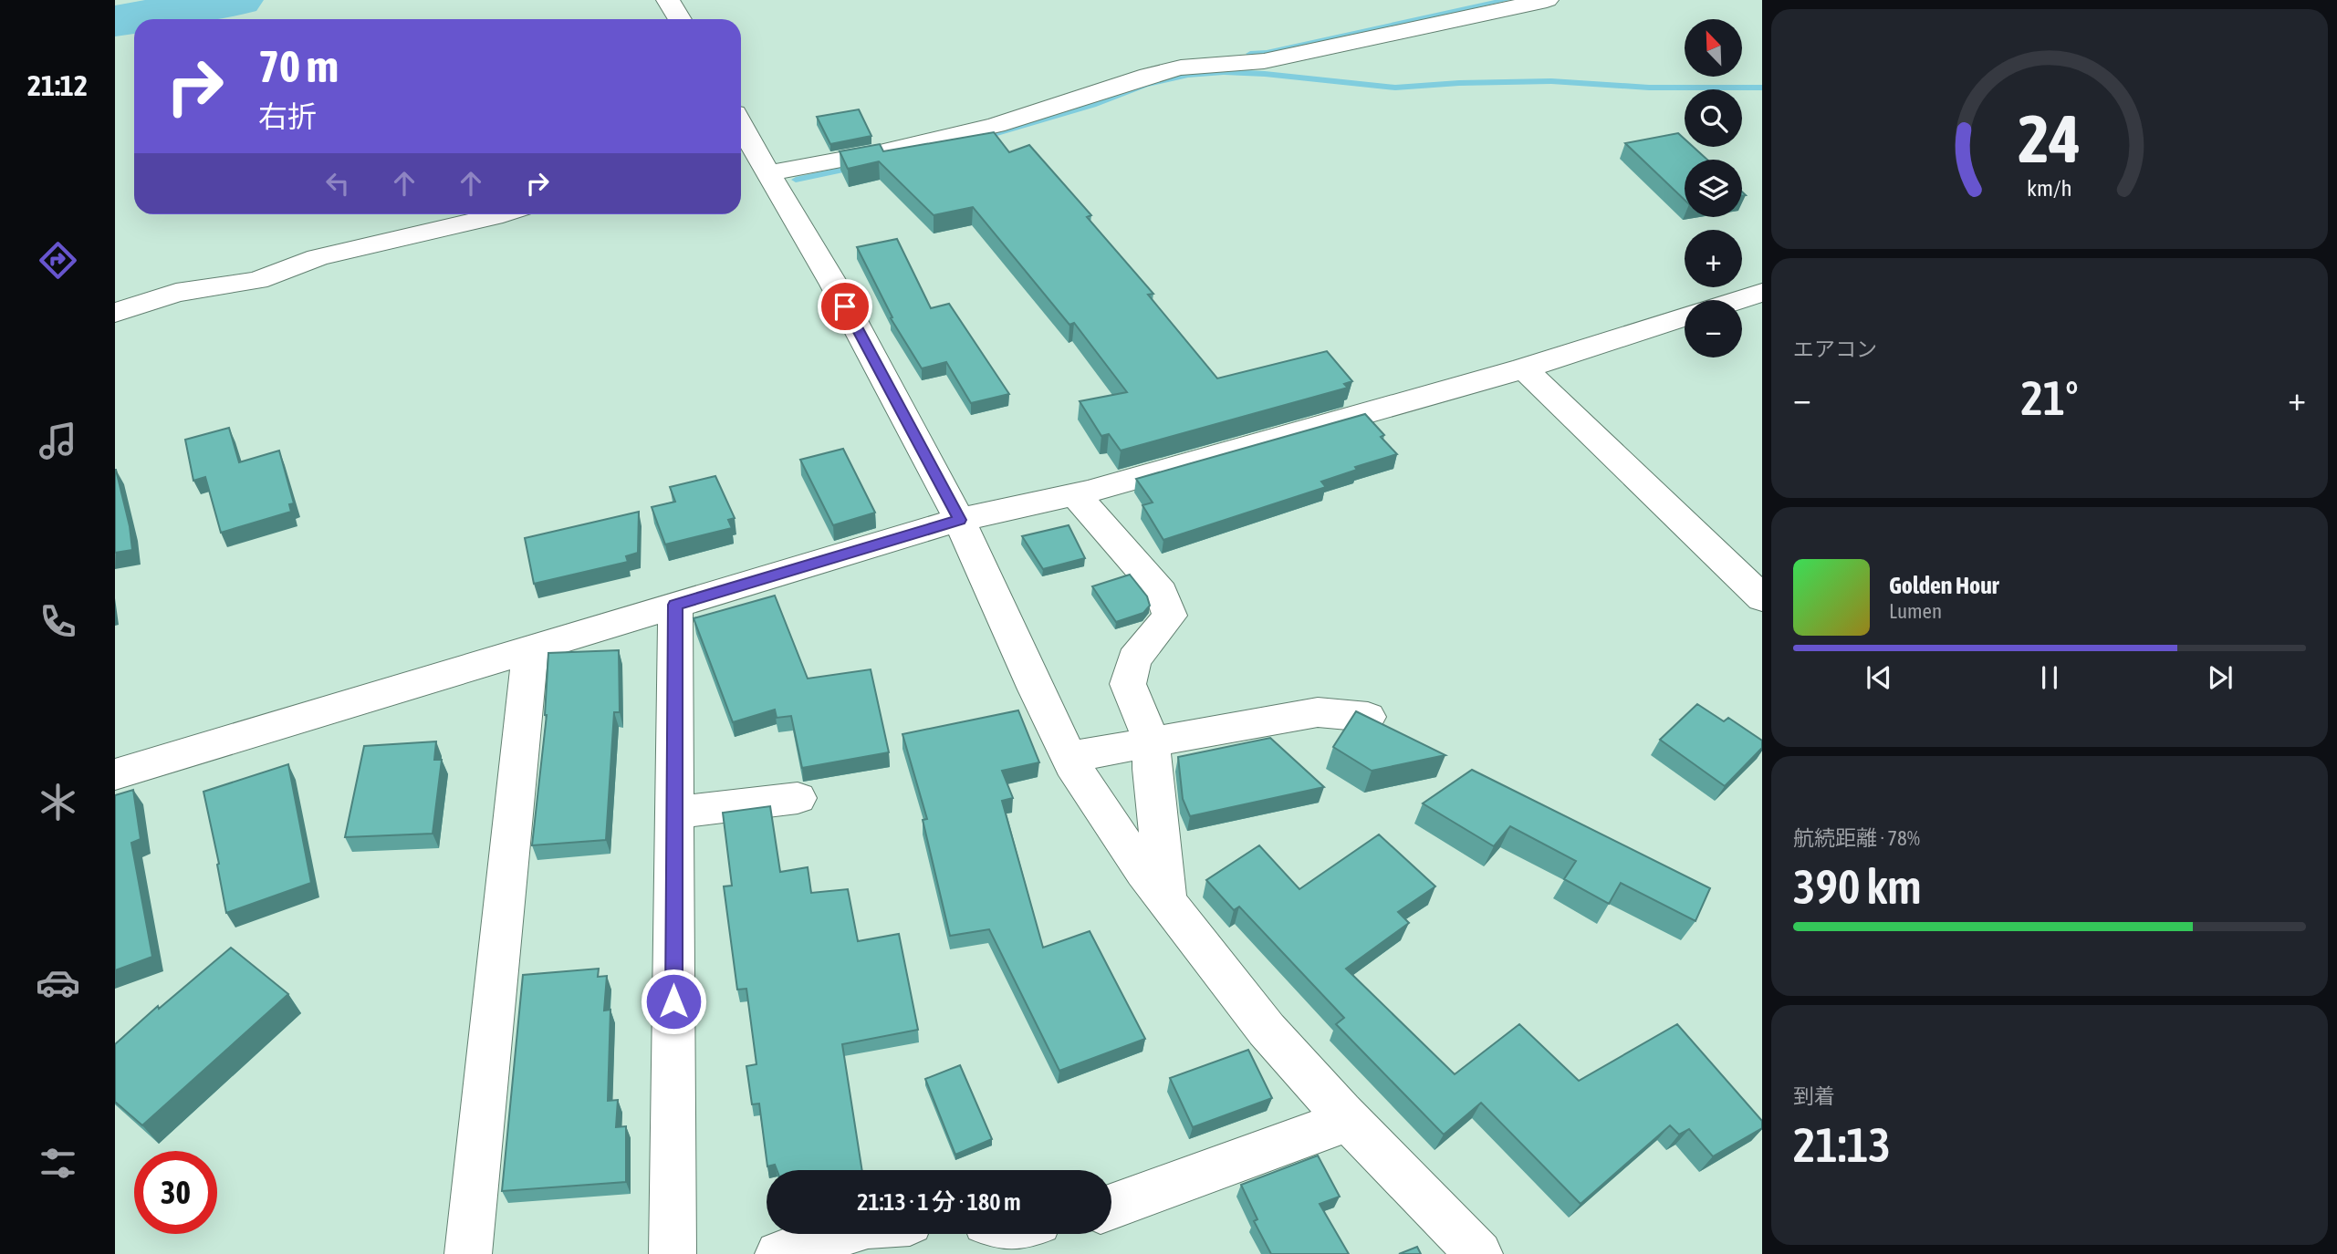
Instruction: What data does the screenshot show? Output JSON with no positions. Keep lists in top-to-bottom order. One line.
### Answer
{"north":"top left","page":{"tabs":"21:12","map_buttons":["+","−"],"turn":["70 m","右折"],"tile":["エアコン",["航続距離 · 78%","390 km"],["到着","21:13"]],"heat":["−","21°","+"],"song":["Golden Hour","Lumen"],"limit":"30","trip":"21:13 · 1 分 · 180 m","gauge":["24","km/h"]}}
